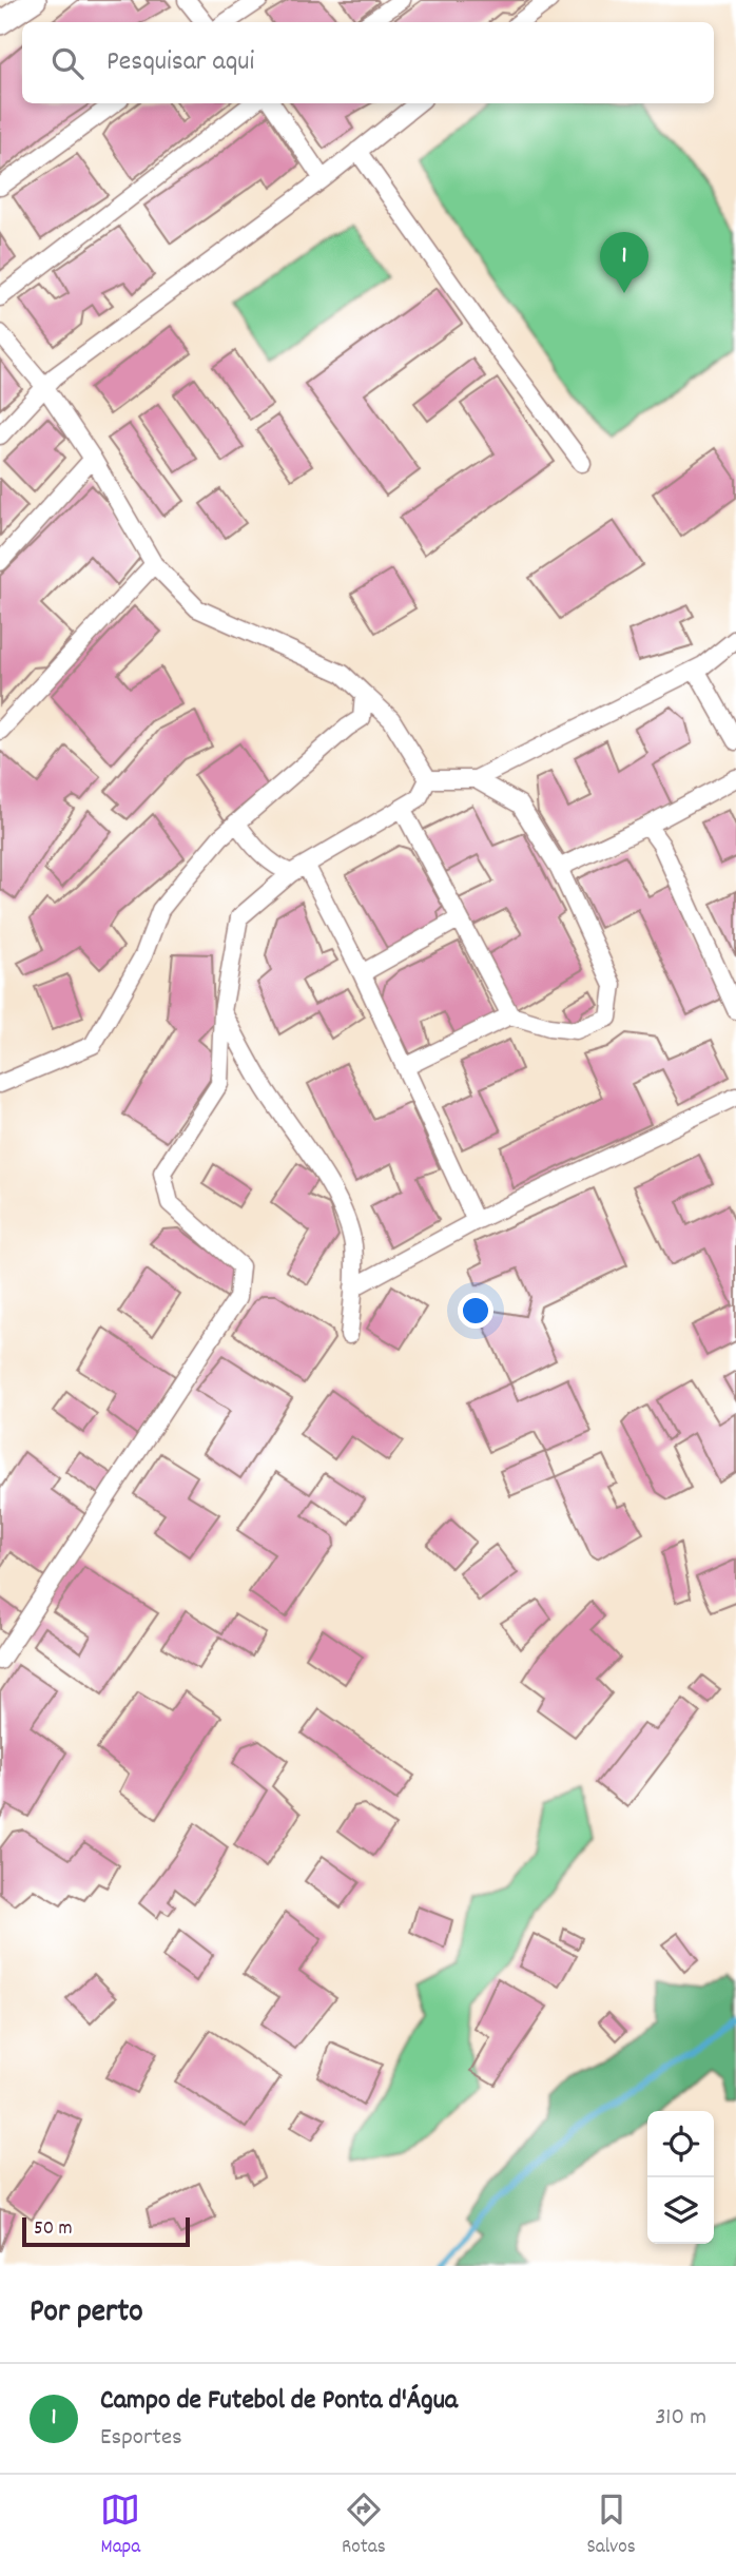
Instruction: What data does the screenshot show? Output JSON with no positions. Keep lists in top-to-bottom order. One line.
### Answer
{"scale_bar":"50 m","page":{"search":"Pesquisar aqui","pins":"1","scale":"50 m","heading":"Por perto","list":[{"mark":"1","name":"Campo de Futebol de Ponta d'Água","note":"Esportes","value":"310 m"}],"nav":["Mapa","Rotas","Salvos"]}}
